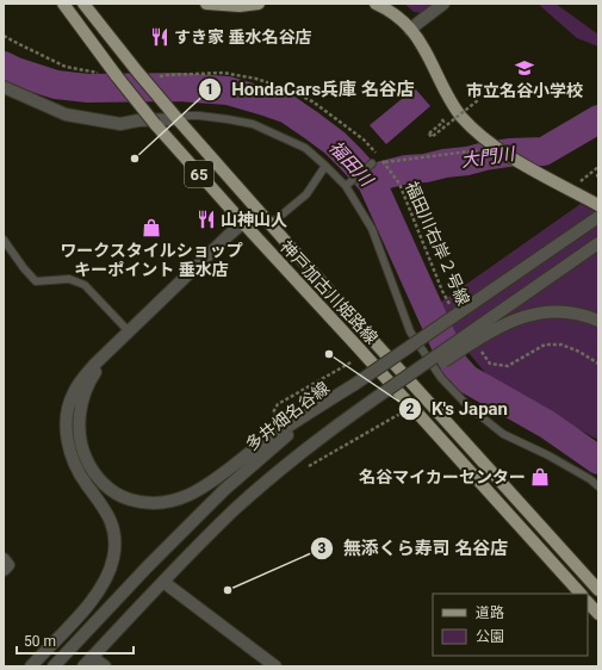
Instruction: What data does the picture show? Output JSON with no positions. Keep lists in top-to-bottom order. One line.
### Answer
{"streets":{"main road":["65","神戸加古川姫路線"],"street":["多井畑名谷線"],"path":["福田川右岸２号線"]},"water":["大門川","福田川"],"places":{"restaurant":["すき家 垂水名谷店","山神山人"],"school or university":["市立名谷小学校"],"other":["HondaCars兵庫 名谷店","K's Japan","無添くら寿司 名谷店"],"shop":["ワークスタイルショップ キーポイント 垂水店","名谷マイカーセンター"]},"legend":["道路","公園"],"scale_bar":"50 m"}
